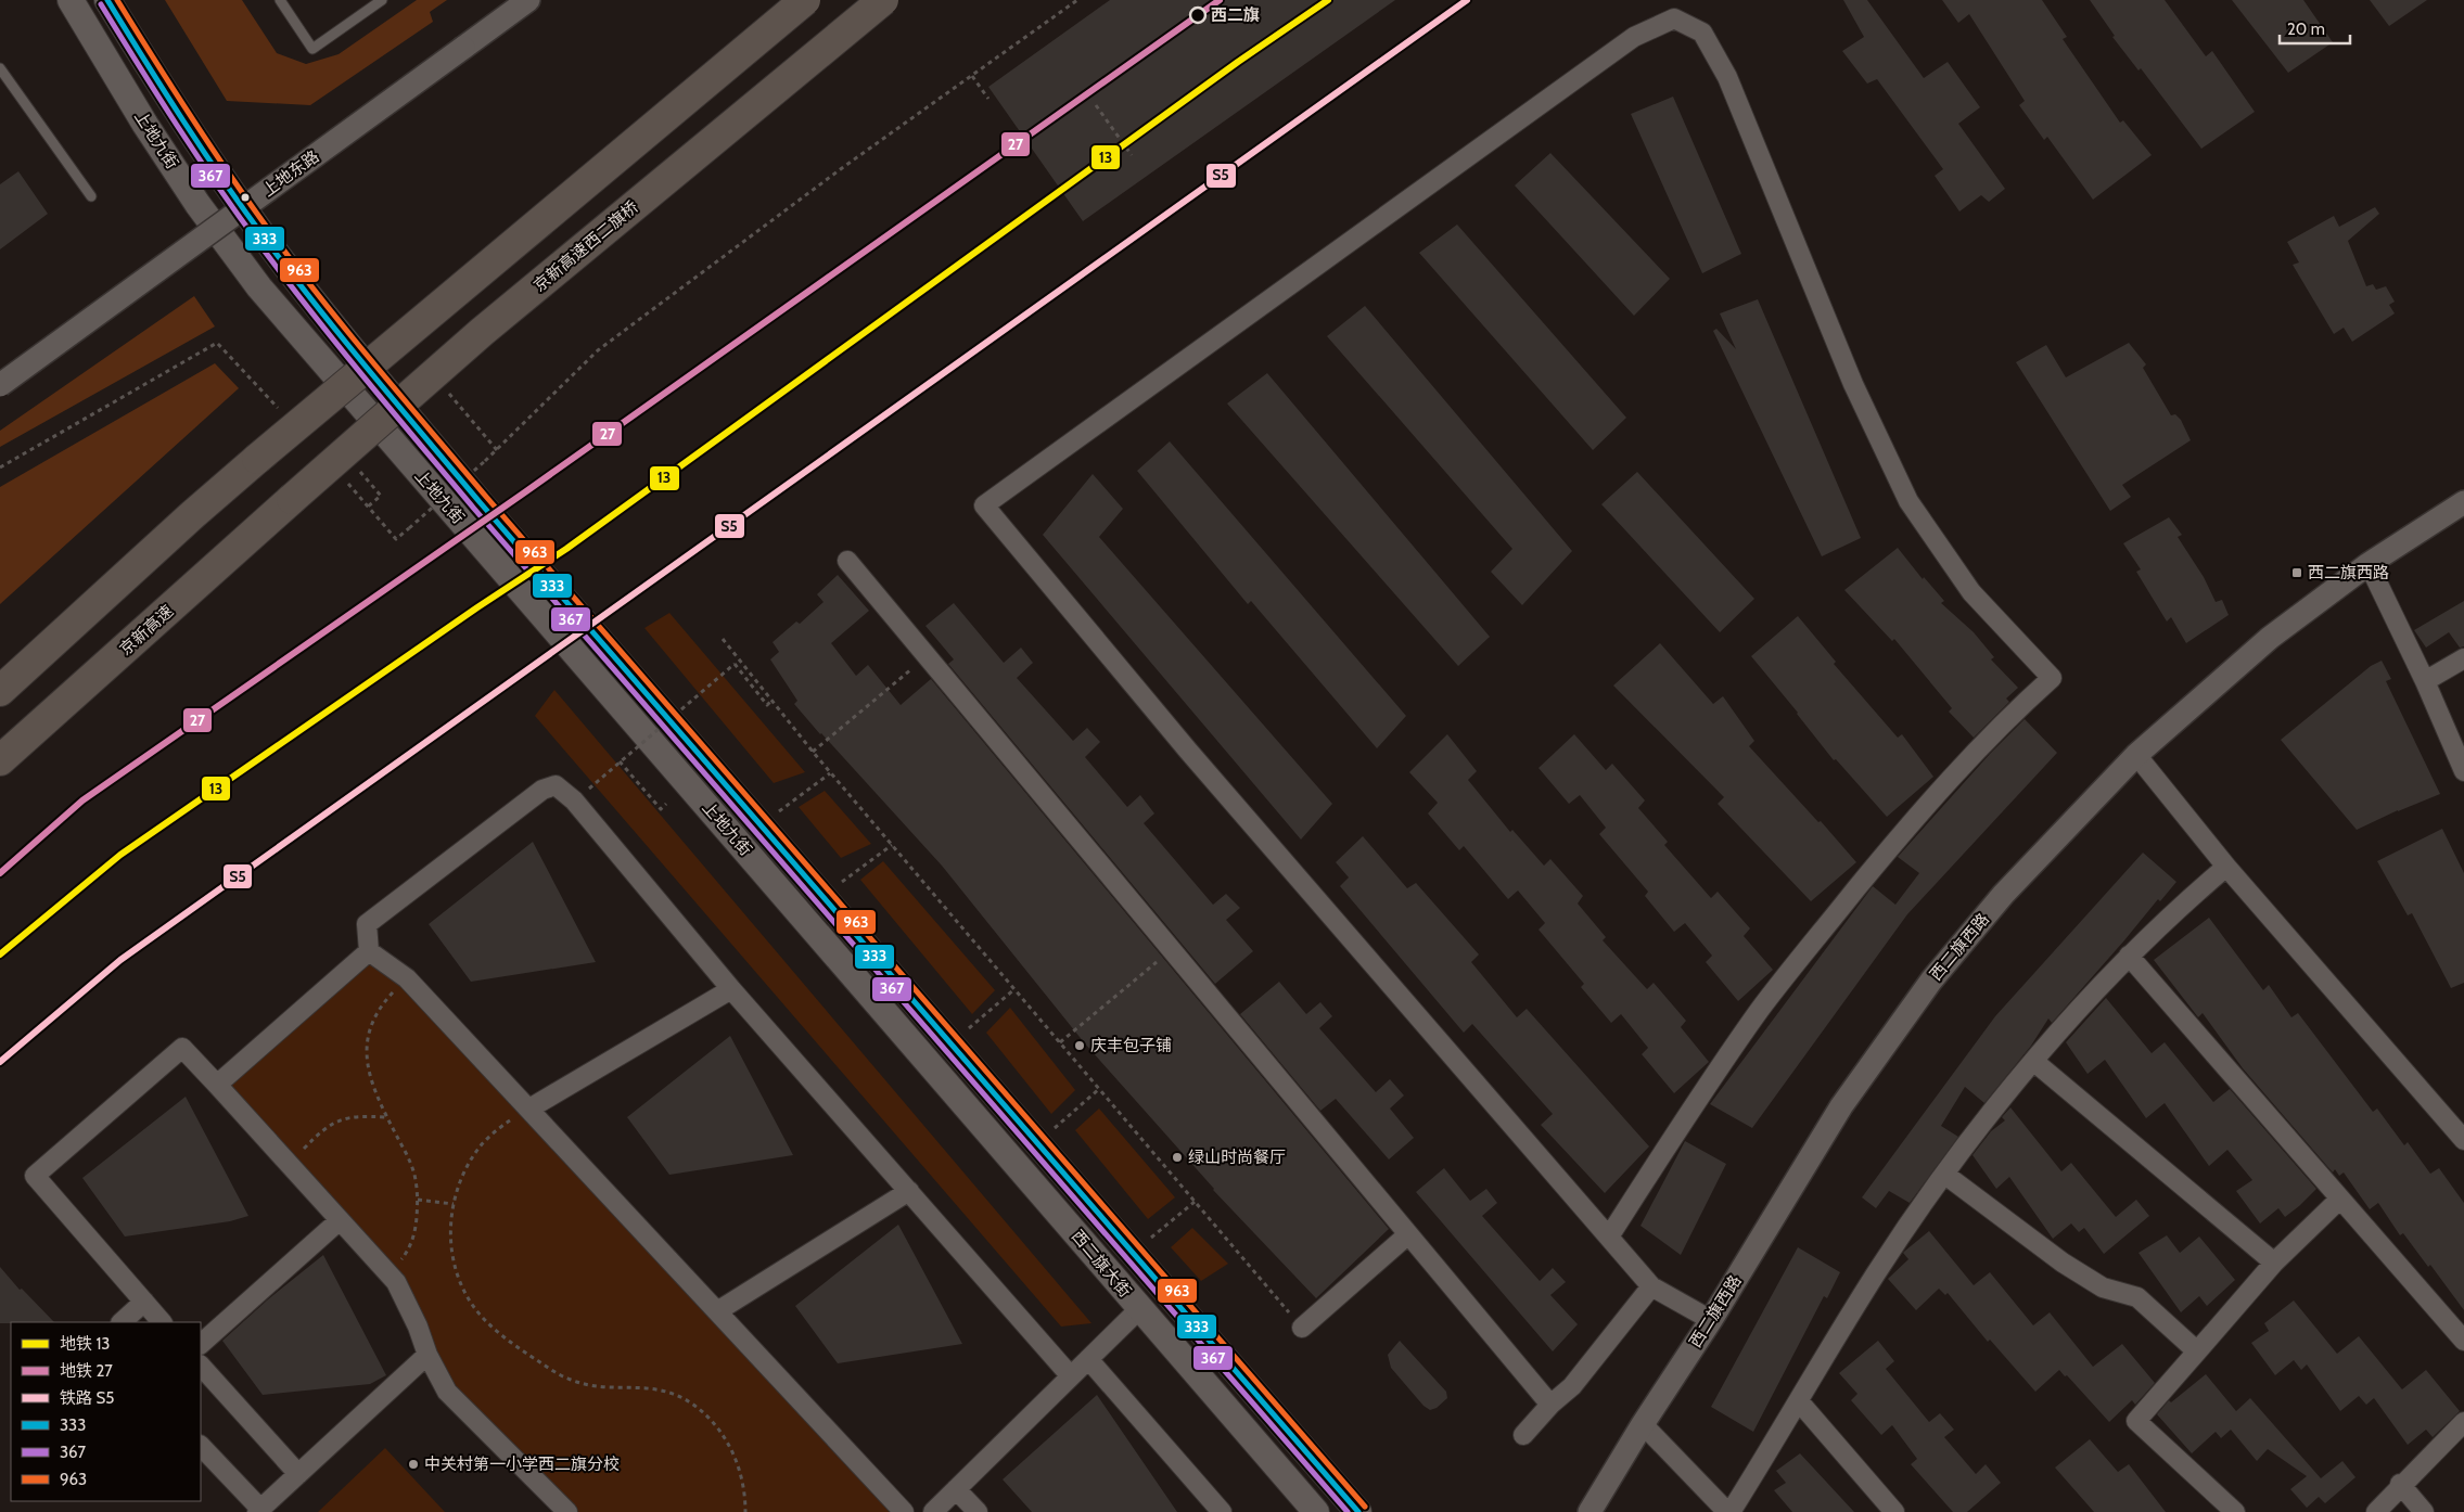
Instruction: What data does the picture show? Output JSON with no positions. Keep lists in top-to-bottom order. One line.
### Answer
{"streets":{"highway":["京新高速西二旗桥","京新高速"],"main road":["上地九街","西二旗大街"],"street":["上地东路","西二旗西路"]},"crossings":[["上地九街","西二旗大街"],["京新高速西二旗桥","京新高速"]],"places":{"other":["西二旗","庆丰包子铺","绿山时尚餐厅","中关村第一小学西二旗分校"],"transit":["西二旗西路"]},"lines":["metro line 13","metro line 27","rail line S5","transit line 333","transit line 963","transit line 367"],"legend":["地铁 13","地铁 27","铁路 S5","333","367","963"],"scale_bar":"20 m"}
